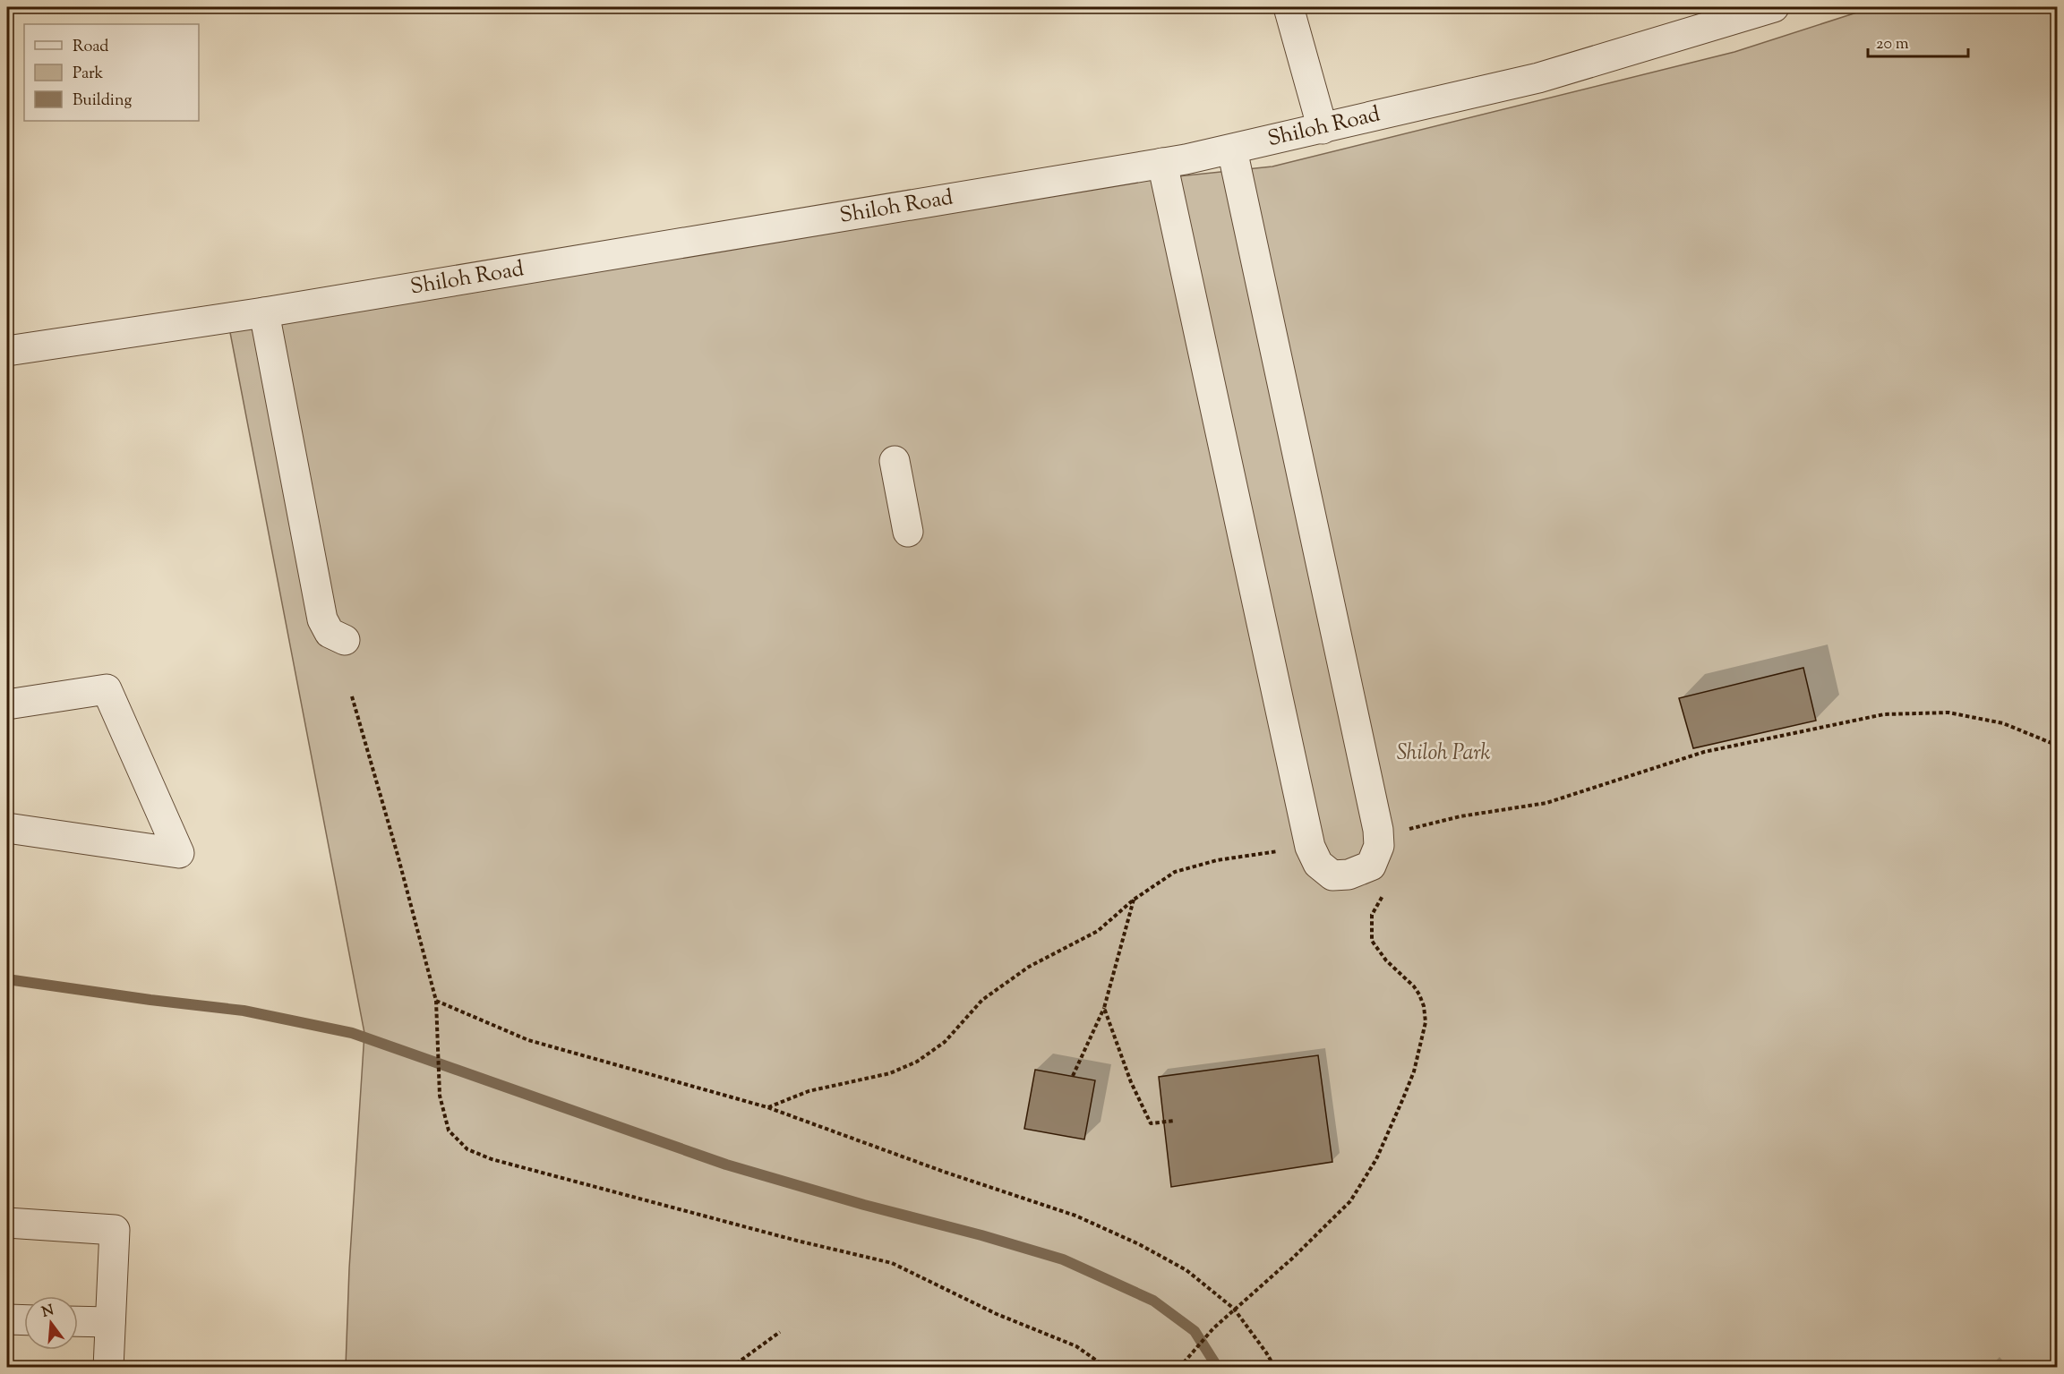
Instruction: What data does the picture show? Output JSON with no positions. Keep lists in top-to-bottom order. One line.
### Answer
{"streets":{"street":["Shiloh Road"]},"parks":["Shiloh Park"],"legend":["Road","Park","Building"],"scale_bar":"20 m","north":"top"}
